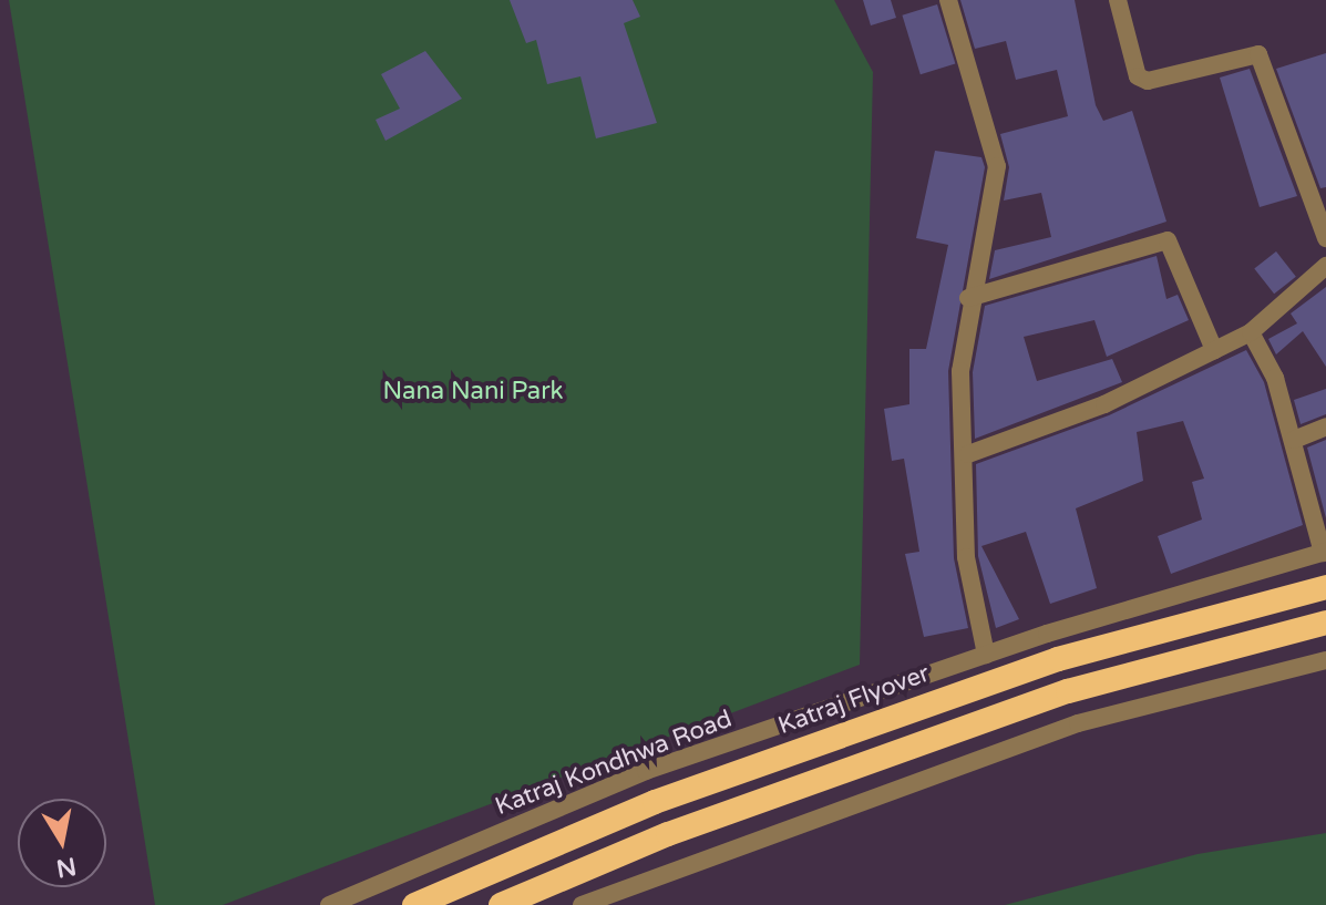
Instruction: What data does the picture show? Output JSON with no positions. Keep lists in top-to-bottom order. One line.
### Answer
{"streets":{"highway":["Katraj Flyover"],"street":["Katraj Kondhwa Road"]},"parks":["Nana Nani Park"],"north":"bottom"}
